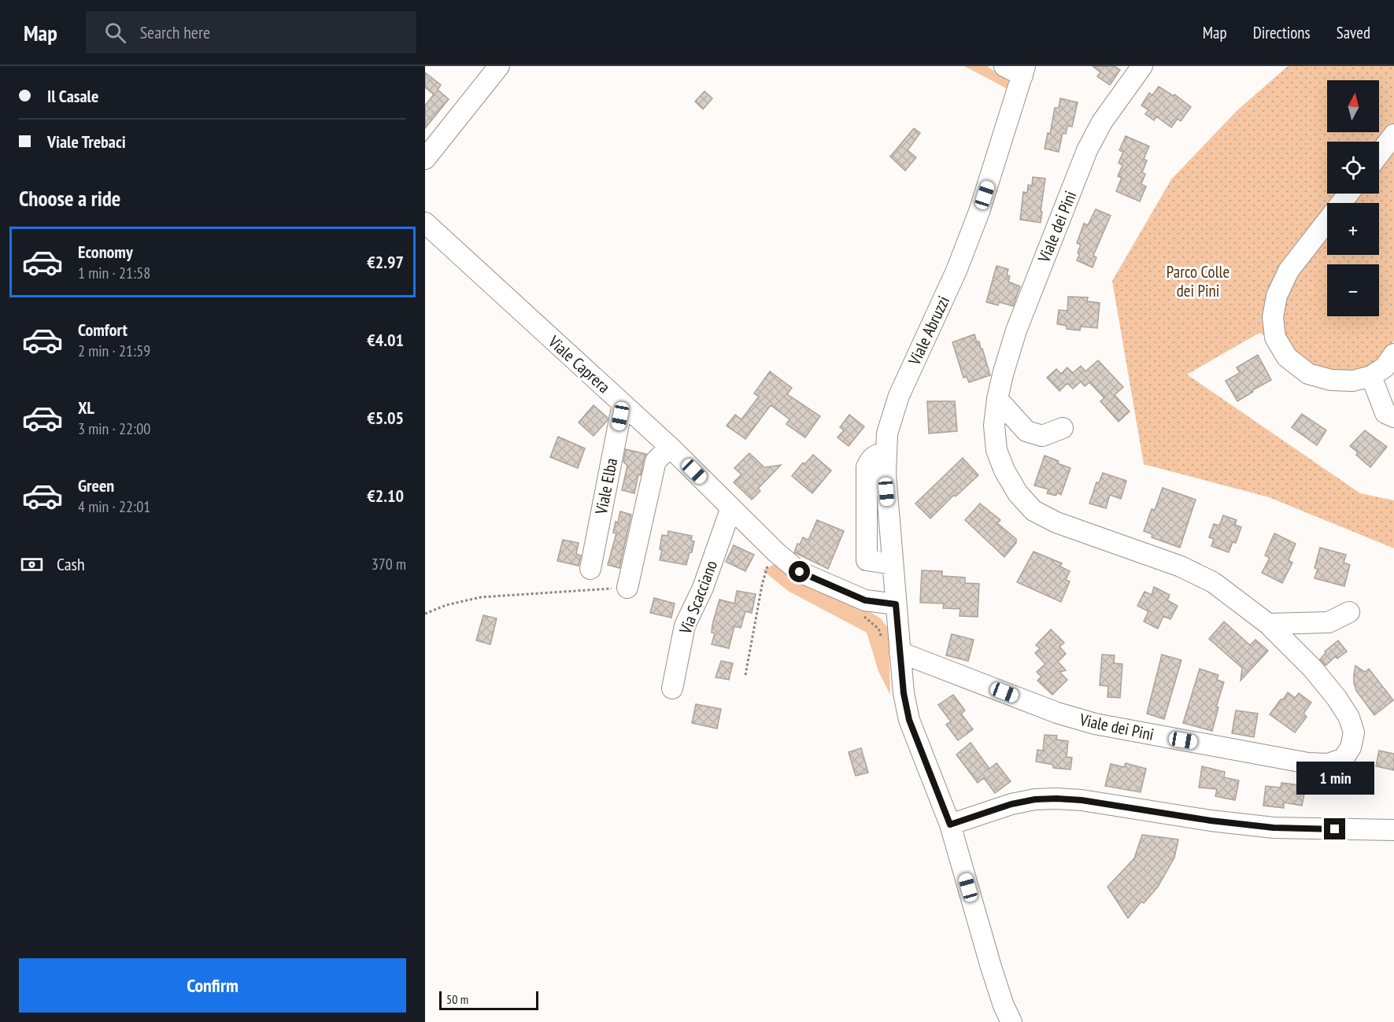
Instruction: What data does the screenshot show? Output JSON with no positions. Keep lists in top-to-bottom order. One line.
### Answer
{"streets":{"street":["Viale dei Pini","Viale Abruzzi","Viale Caprera","Viale Elba","Via Scacciano"]},"crossings":[["Viale dei Pini","Viale Abruzzi"],["Viale Abruzzi","Viale Caprera"],["Viale Caprera","Viale Elba"],["Viale Caprera","Via Scacciano"]],"parks":["Parco Colle dei Pini"],"scale_bar":"50 m","north":"top","page":{"header":"Map","search":"Search here","nav":["Map","Directions","Saved"],"banner":["Il Casale","Viale Trebaci"],"map_buttons":["+","−"],"heading":"Choose a ride","list":[{"name":"Economy","note":"1 min · 21:58","value":"€2.97"},{"name":"Comfort","note":"2 min · 21:59","value":"€4.01"},{"name":"XL","note":"3 min · 22:00","value":"€5.05"},{"name":"Green","note":"4 min · 22:01","value":"€2.10"}],"pay":["Cash","370 m"],"bubble":"1 min","buttons":"Confirm","scale":"50 m"}}
